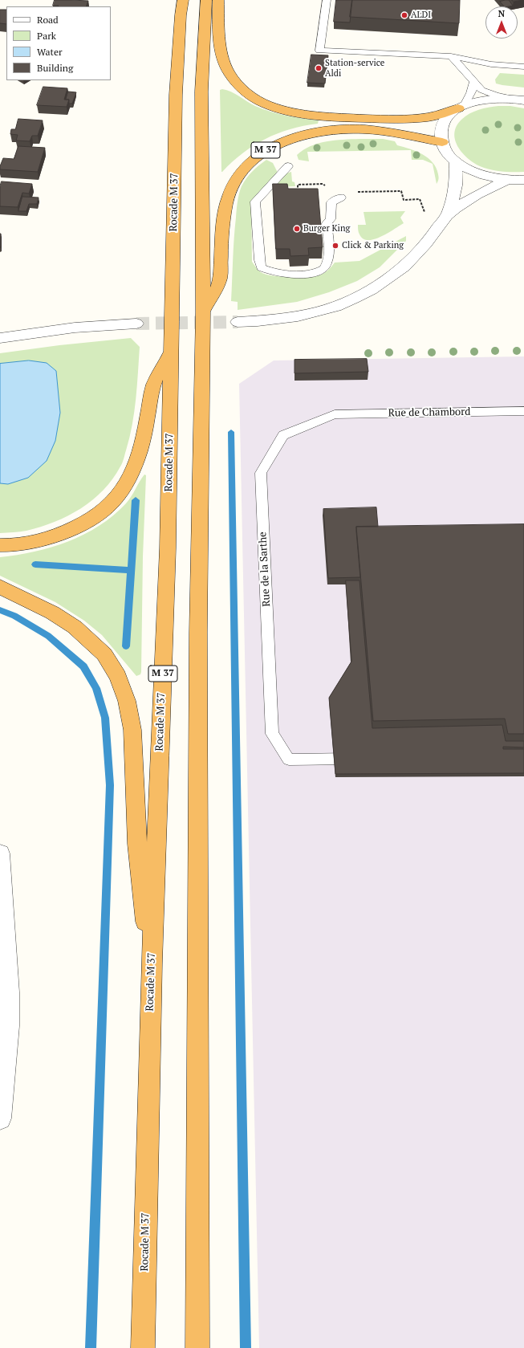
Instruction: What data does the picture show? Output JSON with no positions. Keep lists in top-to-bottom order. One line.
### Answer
{"streets":{"highway":["M 37","Rocade M 37"],"lane":["Rue de Chambord","Rue de la Sarthe"]},"crossings":[["M 37","Rocade M 37"],["Rue de Chambord","Rue de la Sarthe"]],"places":["ALDI","Station-service Aldi","Burger King","Click & Parking"],"legend":["Road","Park","Water","Building"],"north":"top"}
